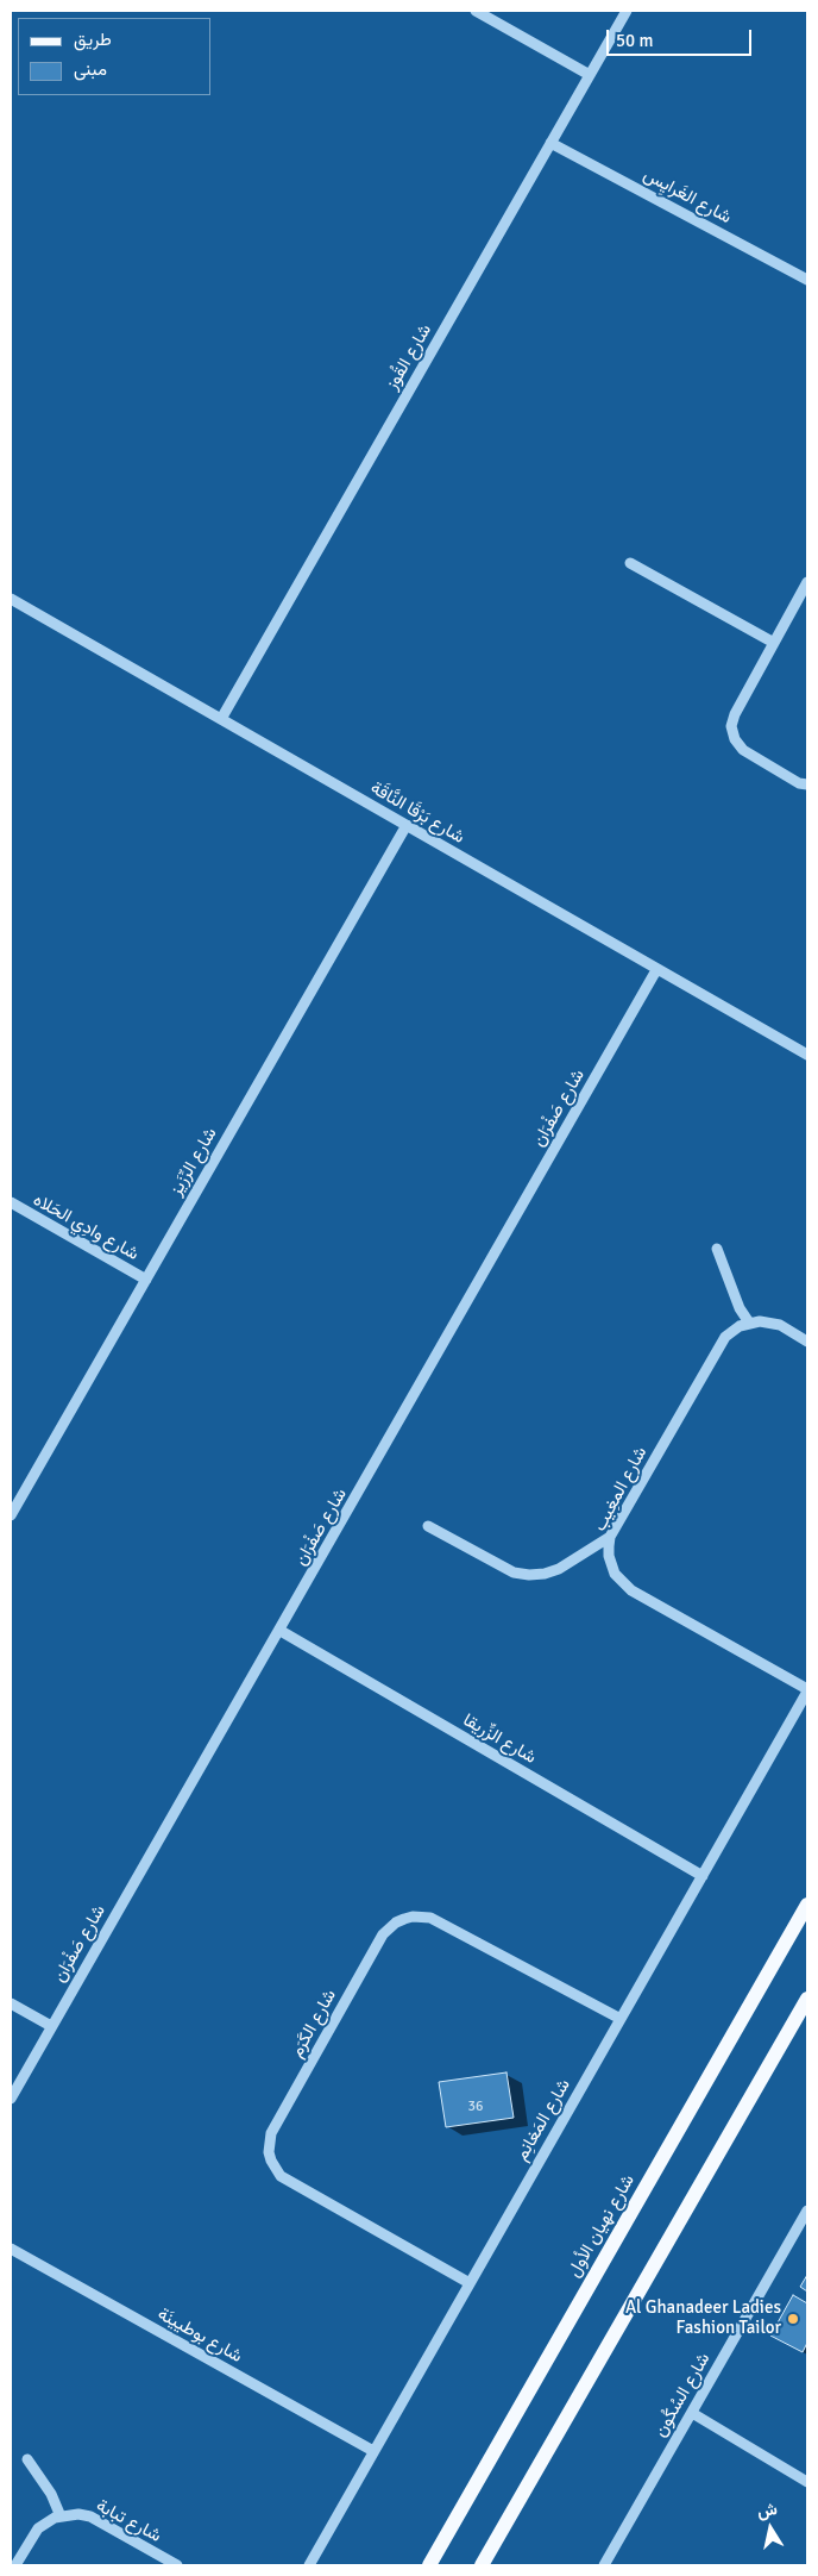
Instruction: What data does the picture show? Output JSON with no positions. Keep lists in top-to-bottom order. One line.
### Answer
{"streets":{"main road":["شارع نهيان الأول"],"street":["شارع الغَرايِس","شارع القُوز","شارع بَرْقَا النَّاقَة","شارع صَفْرَان","شارع الرِّزَيز","شارع وادِي الحَلاه","شارع المغِيب","شارع الزِّريقا","شارع الكَرَم","شارع المَغانِم","شارع بوطيينَة","شارع السُكُون","شارع تبابة"]},"crossings":[["شارع الغَرايِس","شارع القُوز"],["شارع القُوز","شارع بَرْقَا النَّاقَة"],["شارع بَرْقَا النَّاقَة","شارع صَفْرَان"],["شارع بَرْقَا النَّاقَة","شارع الرِّزَيز"],["شارع صَفْرَان","شارع الزِّريقا"],["شارع الرِّزَيز","شارع وادِي الحَلاه"],["شارع المغِيب","شارع المَغانِم"],["شارع الزِّريقا","شارع المَغانِم"],["شارع الكَرَم","شارع المَغانِم"],["شارع المَغانِم","شارع بوطيينَة"]],"places":["Al Ghanadeer Ladies Fashion Tailor"],"house_numbers":["36"],"legend":["طريق","مبنى"],"scale_bar":"50 m","north":"top"}
